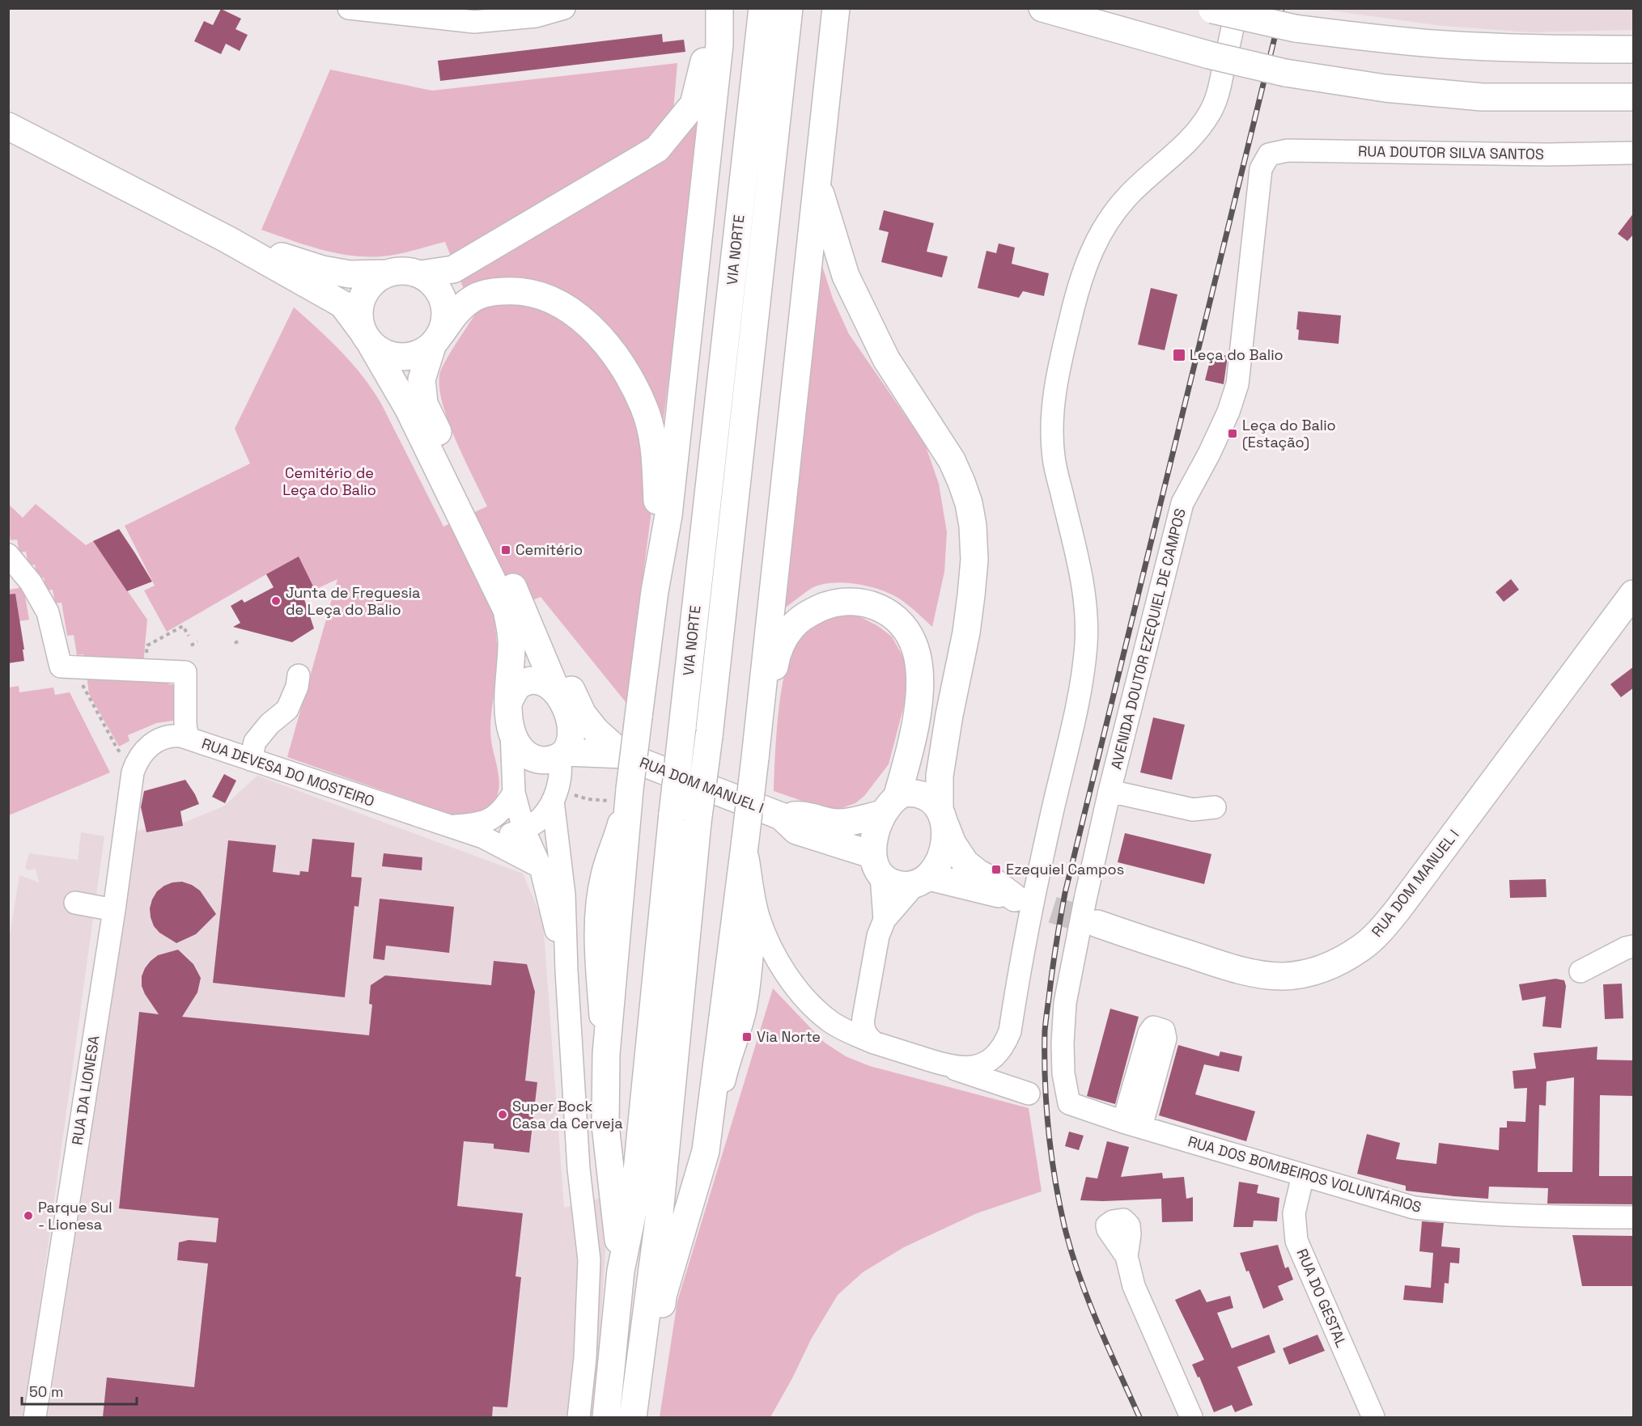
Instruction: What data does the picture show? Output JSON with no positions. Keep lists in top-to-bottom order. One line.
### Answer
{"streets":{"main road":["VIA NORTE","RUA DOM MANUEL I"],"street":["RUA DOUTOR SILVA SANTOS","AVENIDA DOUTOR EZEQUIEL DE CAMPOS","RUA DEVESA DO MOSTEIRO","RUA DA LIONESA","RUA DOS BOMBEIROS VOLUNTÁRIOS","RUA DO GESTAL"]},"crossings":[["RUA DOUTOR SILVA SANTOS","AVENIDA DOUTOR EZEQUIEL DE CAMPOS"],["AVENIDA DOUTOR EZEQUIEL DE CAMPOS","RUA DOS BOMBEIROS VOLUNTÁRIOS"],["RUA DEVESA DO MOSTEIRO","RUA DA LIONESA"],["RUA DOS BOMBEIROS VOLUNTÁRIOS","RUA DO GESTAL"]],"parks":["Cemitério de Leça do Balio"],"places":{"transit":["Leça do Balio","Leça do Balio (Estação)","Cemitério","Ezequiel Campos","Via Norte"],"other":["Junta de Freguesia de Leça do Balio","Super Bock Casa da Cerveja","Parque Sul - Lionesa"]},"scale_bar":"50 m"}
